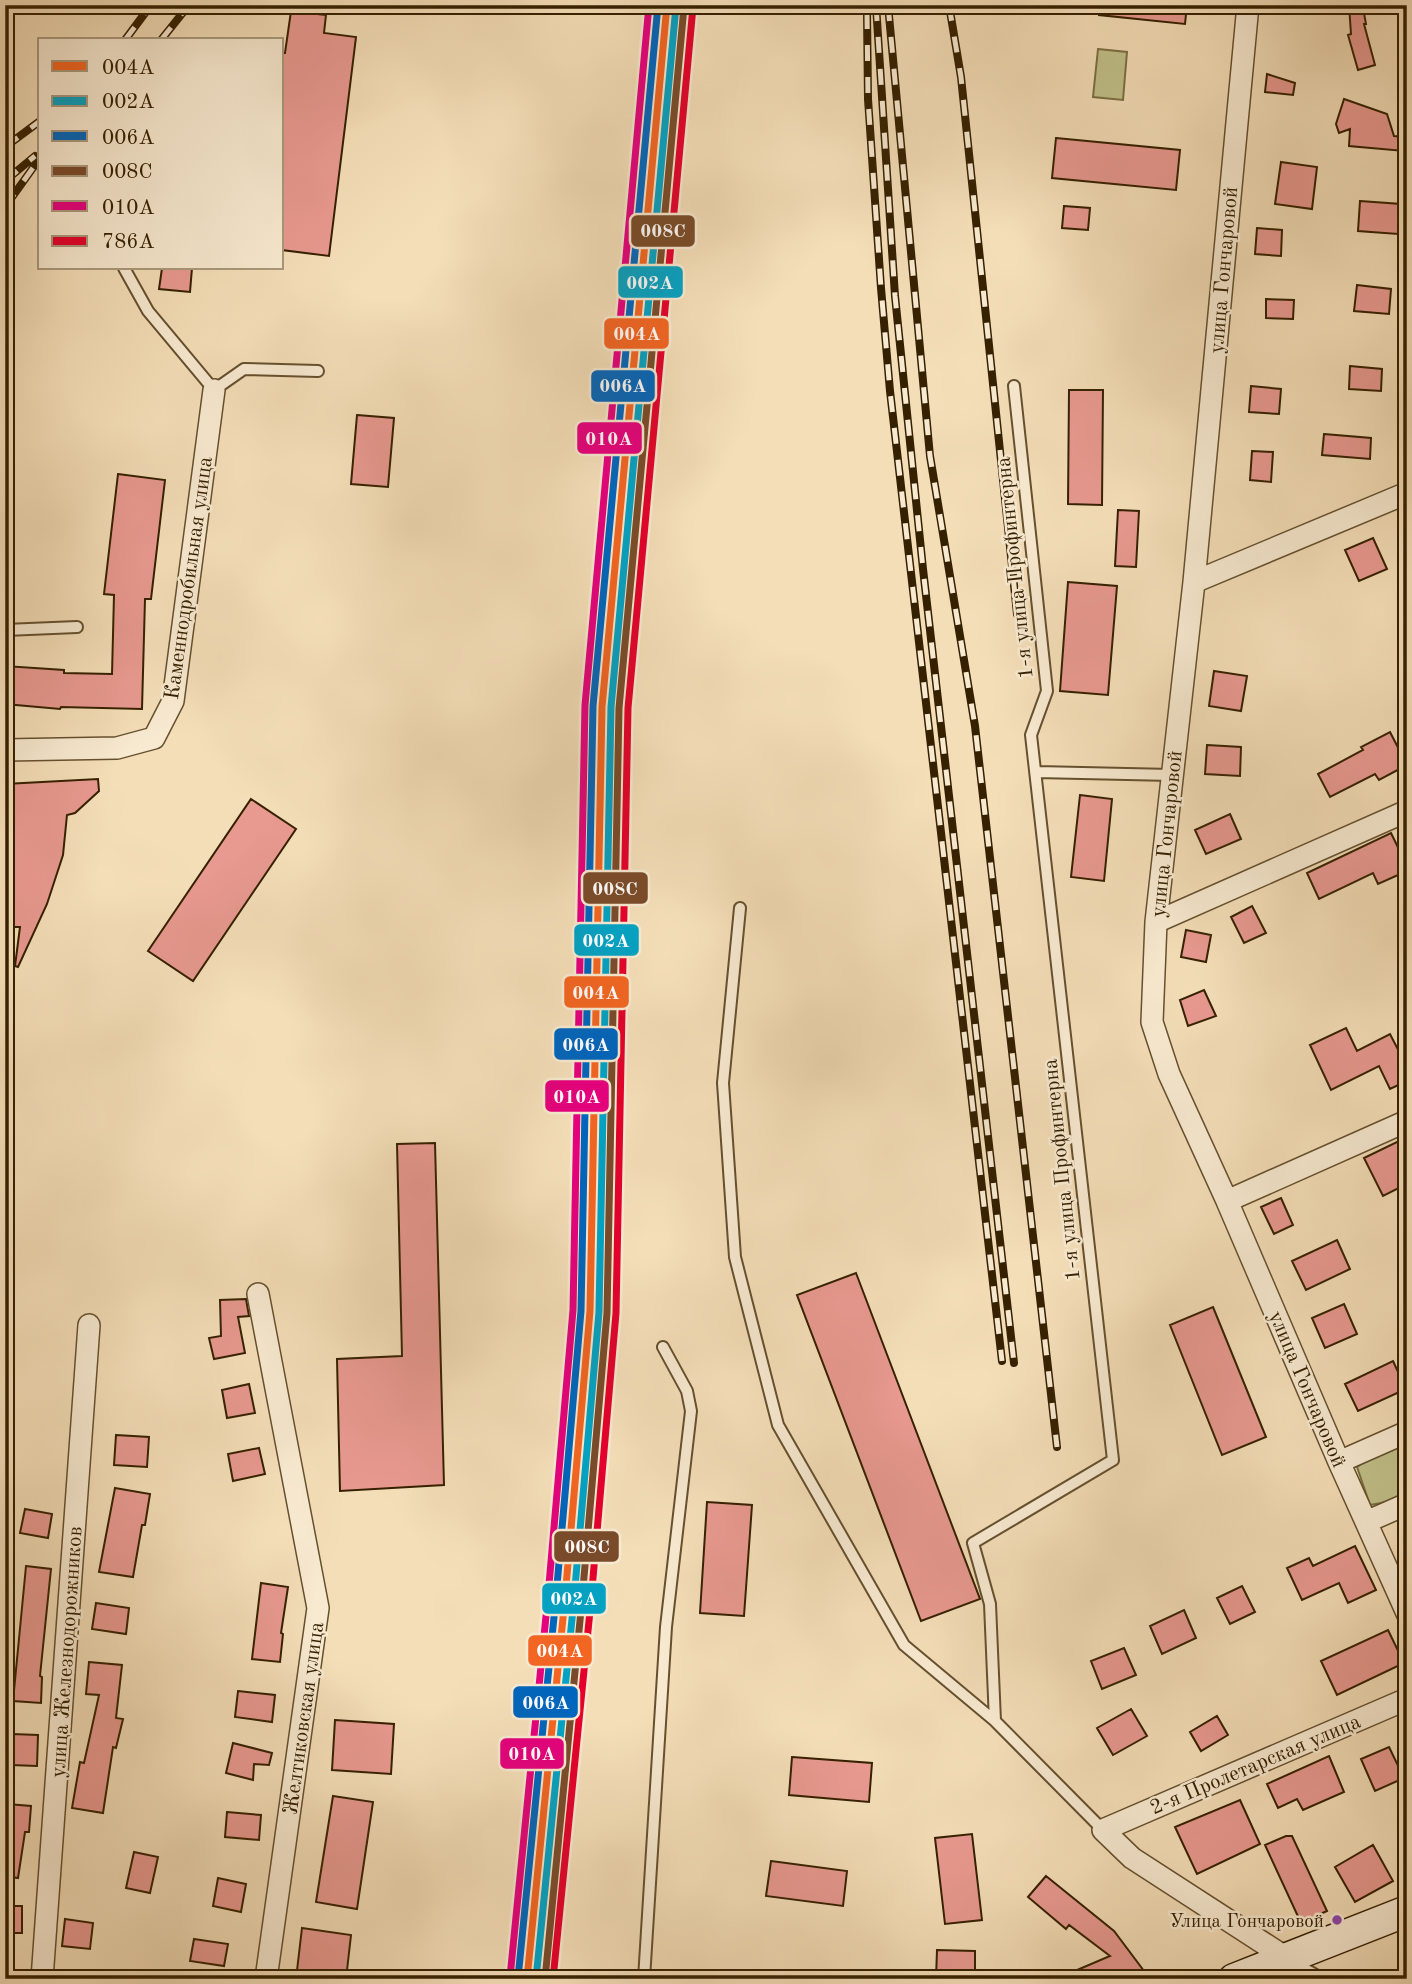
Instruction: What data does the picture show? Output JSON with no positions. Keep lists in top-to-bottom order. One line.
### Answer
{"streets":{"street":["улица Гончаровой","Каменнодробильная улица","улица Железнодорожников","Желтиковская улица","2-я Пролетарская улица"],"lane":["1-я улица Профинтерна"]},"places":["Улица Гончаровой"],"lines":["transit line 004А","transit line 006А","transit line 010А","transit line 002А","transit line 008С","transit line 786А"],"legend":["004А","002А","006А","008С","010А","786А"]}
